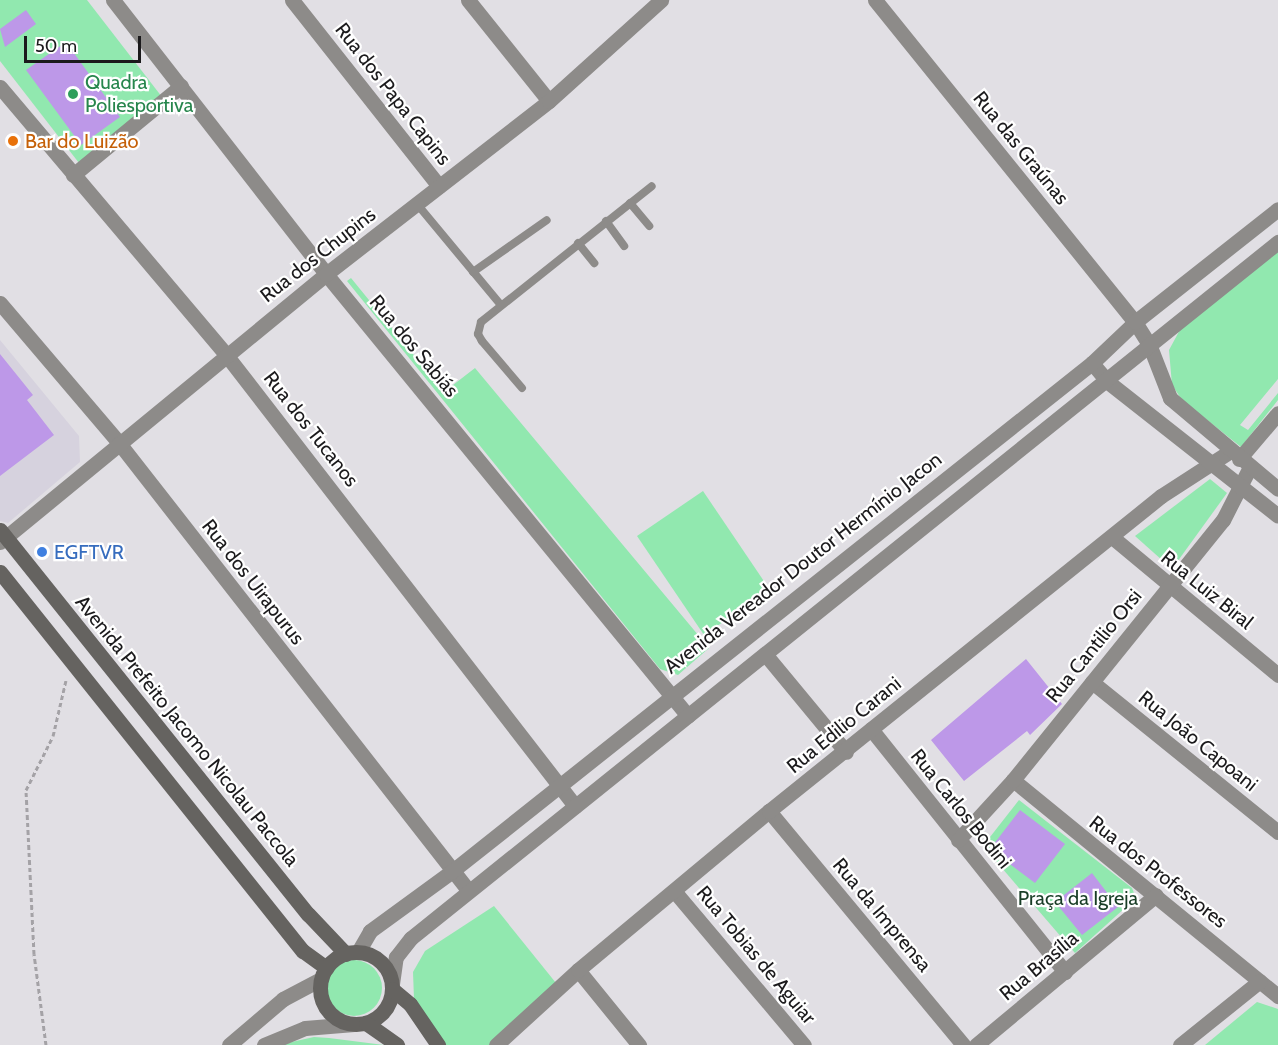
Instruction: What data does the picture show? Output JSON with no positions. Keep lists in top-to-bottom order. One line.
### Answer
{"streets":{"main road":["Avenida Prefeito Jacomo Nicolau Paccola"],"street":["Rua dos Papa Capins","Rua das Graúnas","Rua dos Chupins","Rua dos Sabiás","Rua dos Tucanos","Avenida Vereador Doutor Hermínio Jacon","Rua dos Uirapurus","Rua Luiz Biral","Rua Cantilio Orsi","Rua Edilio Carani","Rua João Capoani","Rua Carlos Bodini","Rua dos Professores","Rua da Imprensa","Rua Tobias de Aguiar","Rua Brasília"]},"crossings":[["Rua dos Papa Capins","Rua dos Chupins"],["Rua das Graúnas","Avenida Vereador Doutor Hermínio Jacon"],["Rua das Graúnas","Rua Cantilio Orsi"],["Rua das Graúnas","Rua Edilio Carani"],["Rua dos Chupins","Rua dos Sabiás"],["Rua dos Chupins","Rua dos Tucanos"],["Rua dos Chupins","Rua dos Uirapurus"],["Rua dos Chupins","Avenida Prefeito Jacomo Nicolau Paccola"],["Rua dos Sabiás","Avenida Vereador Doutor Hermínio Jacon"],["Rua dos Tucanos","Avenida Vereador Doutor Hermínio Jacon"],["Avenida Vereador Doutor Hermínio Jacon","Rua dos Uirapurus"],["Avenida Vereador Doutor Hermínio Jacon","Avenida Prefeito Jacomo Nicolau Paccola"],["Rua Luiz Biral","Rua Cantilio Orsi"],["Rua Luiz Biral","Rua Edilio Carani"],["Rua Cantilio Orsi","Rua Edilio Carani"],["Rua Cantilio Orsi","Rua João Capoani"],["Rua Cantilio Orsi","Rua Carlos Bodini"],["Rua Cantilio Orsi","Rua dos Professores"],["Rua Edilio Carani","Rua Carlos Bodini"],["Rua Edilio Carani","Rua da Imprensa"],["Rua Edilio Carani","Rua Tobias de Aguiar"],["Rua Carlos Bodini","Rua Brasília"],["Rua dos Professores","Rua Brasília"]],"parks":["Praça da Igreja"],"places":["Quadra Poliesportiva","Bar do Luizão","EGFTVR"],"scale_bar":"50 m"}
